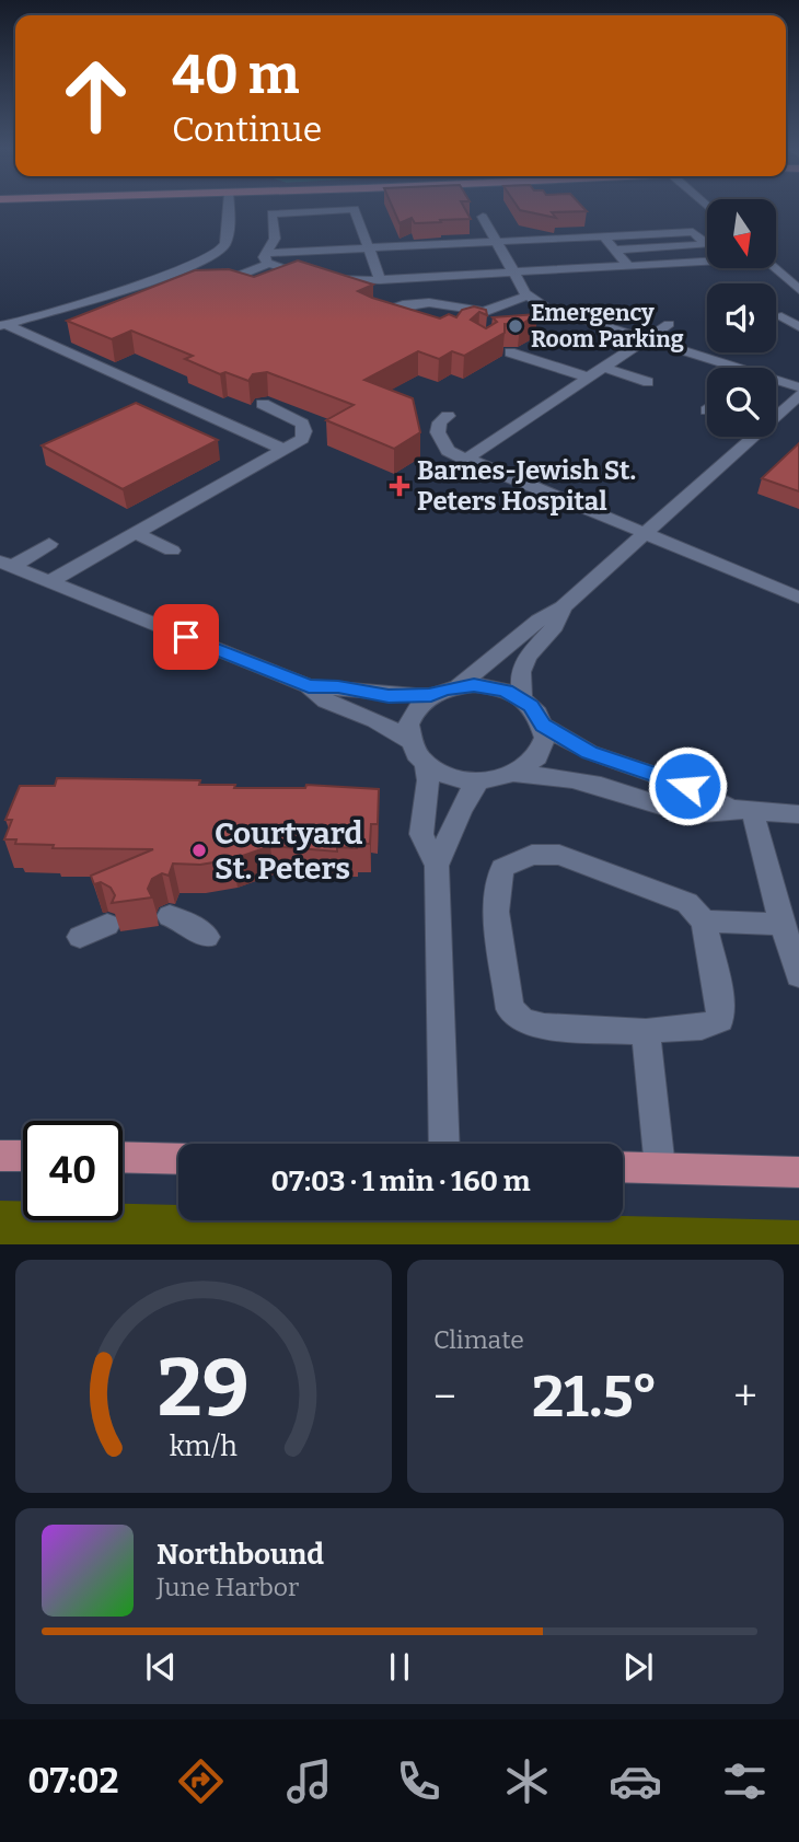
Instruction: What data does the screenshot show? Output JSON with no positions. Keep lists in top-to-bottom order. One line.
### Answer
{"places":{"other":["Emergency Room Parking","Courtyard St. Peters"],"health":["Barnes-Jewish St. Peters Hospital"]},"north":"bottom","page":{"turn":["40 m","Continue"],"limit":"40","trip":"07:03 · 1 min · 160 m","tile":"Climate","heat":["−","21.5°","+"],"song":["Northbound","June Harbor"],"tabs":"07:02","gauge":["29","km/h"]}}
